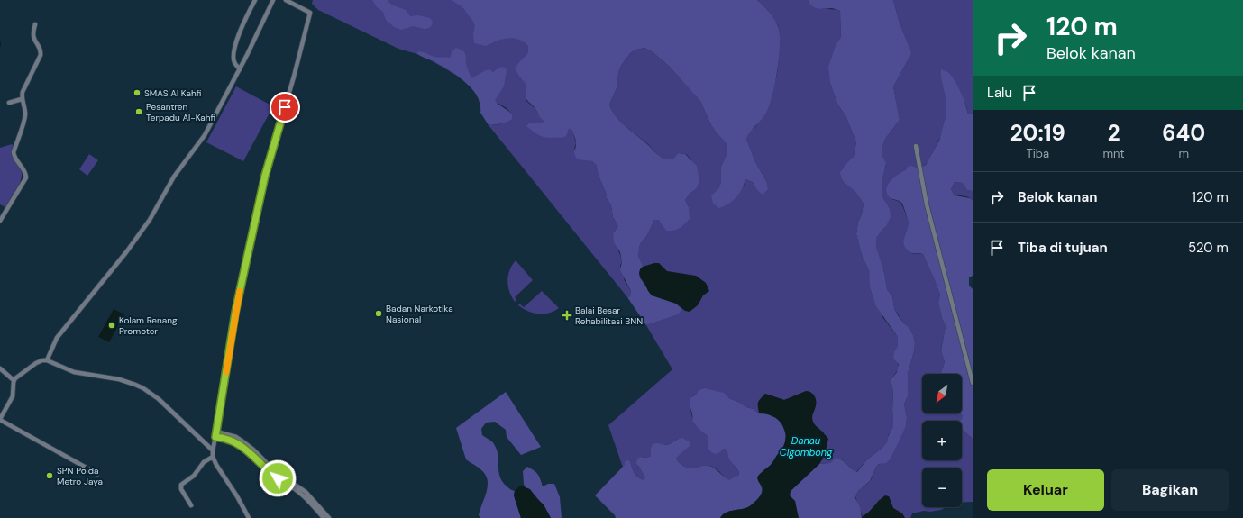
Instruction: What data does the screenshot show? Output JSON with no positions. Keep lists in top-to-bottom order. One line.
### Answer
{"water":["Danau Cigombong"],"places":{"other":["SMAS Al Kahfi","Pesantren Terpadu Al-Kahfi","Badan Narkotika Nasional","Kolam Renang Promoter","SPN Polda Metro Jaya"],"health":["Balai Besar Rehabilitasi BNN"]},"north":"bottom left","page":{"turn":["120 m","Belok kanan"],"then":"Lalu","eta":["20:19","Tiba","2","mnt","640","m"],"list":[{"name":"Belok kanan","value":"120 m"},{"name":"Tiba di tujuan","value":"520 m"}],"map_buttons":["+","−"],"buttons":["Keluar","Bagikan"]}}
